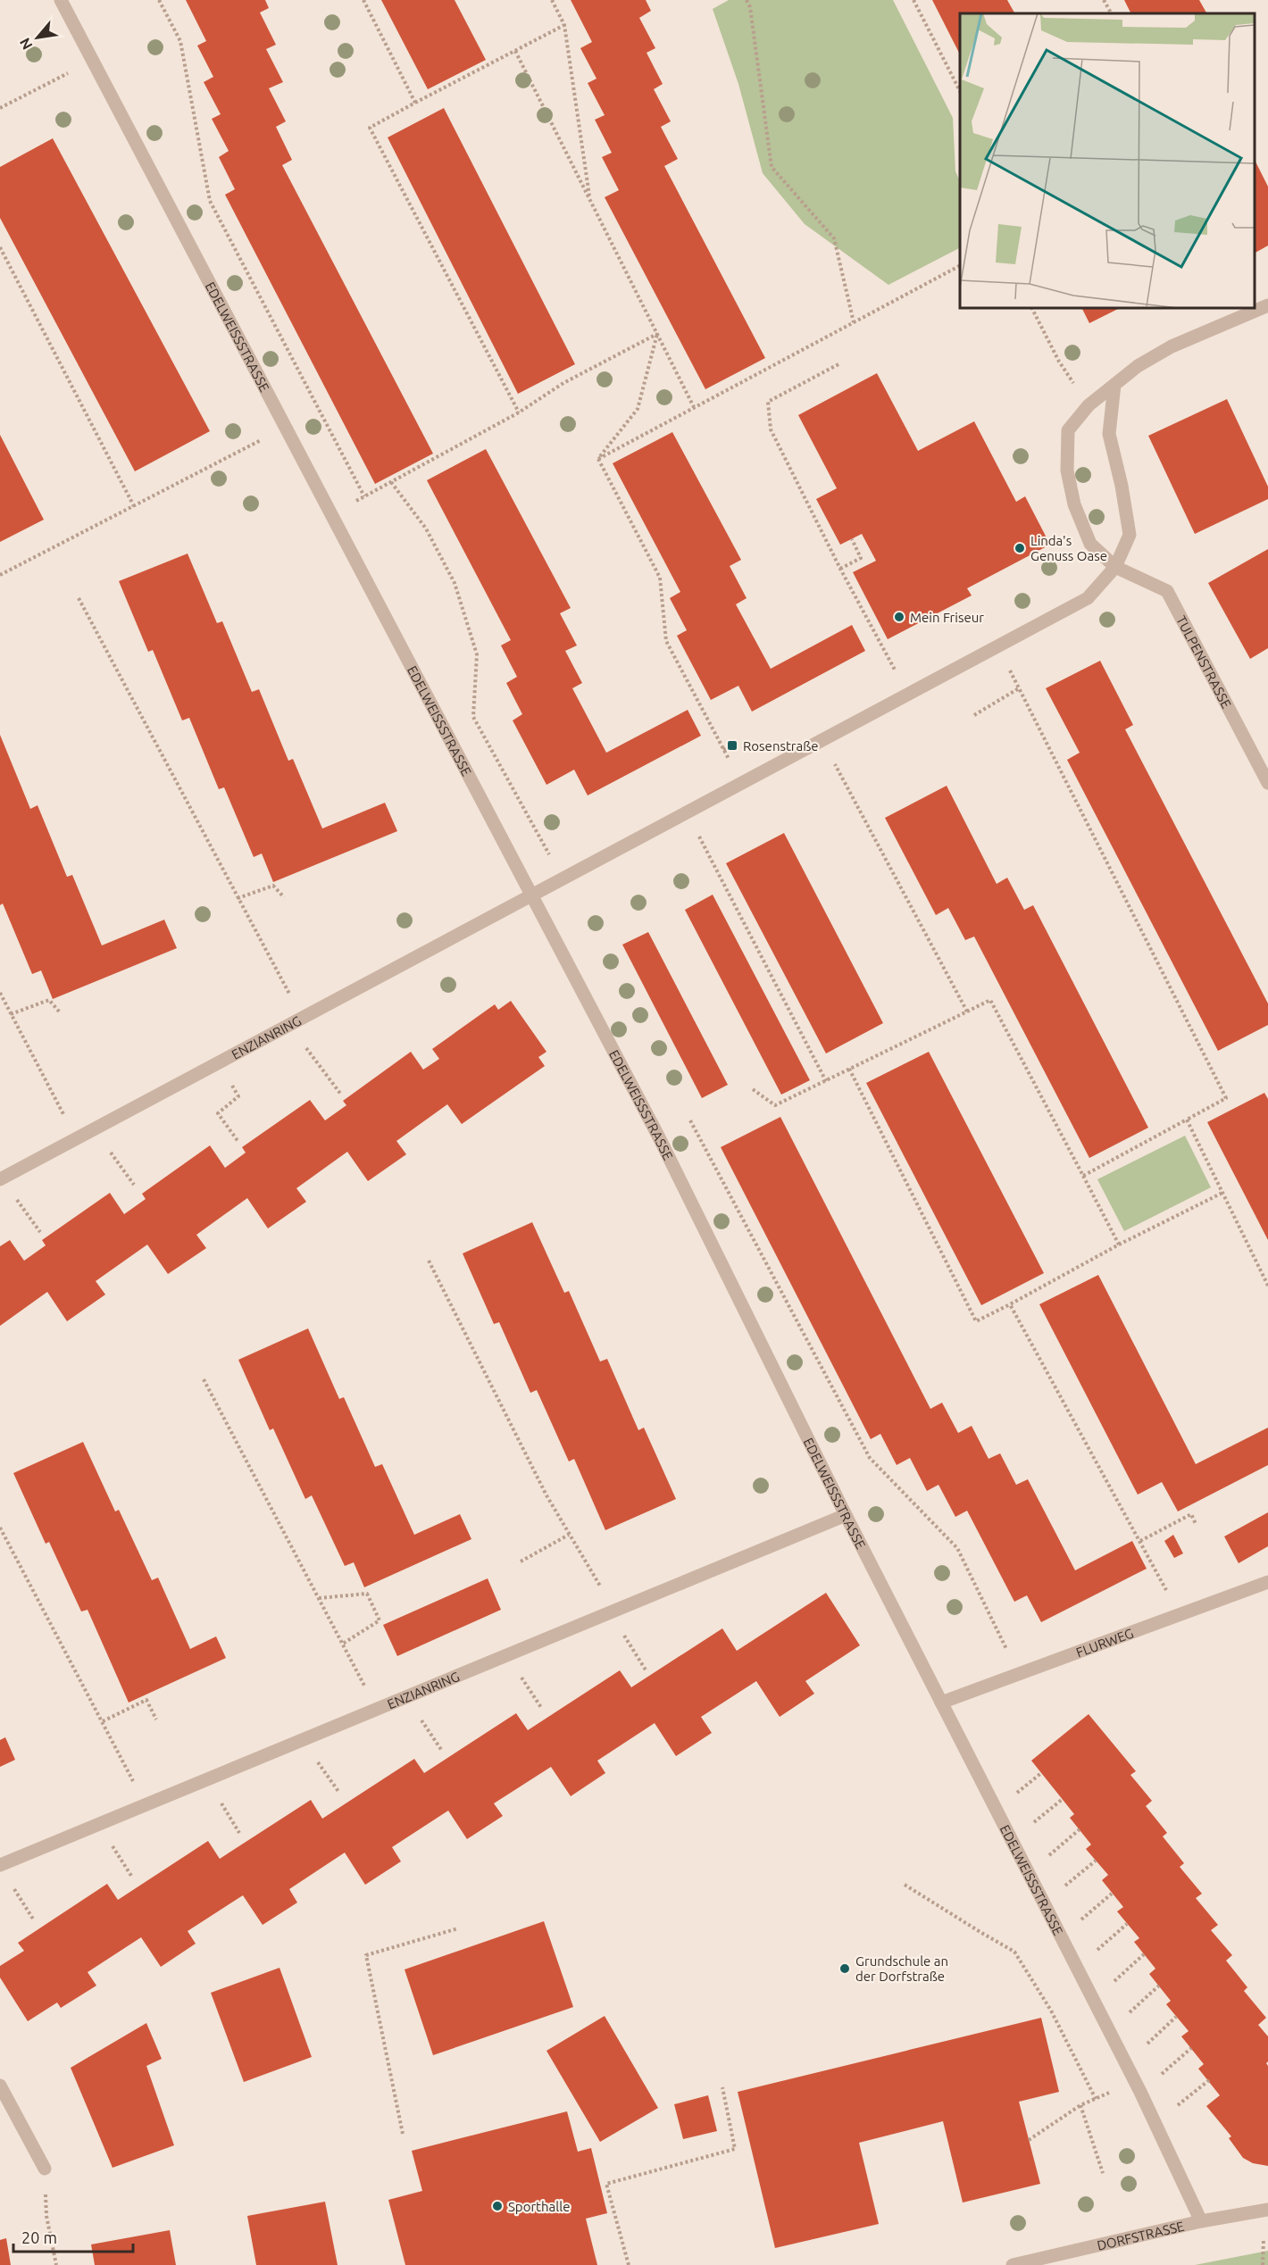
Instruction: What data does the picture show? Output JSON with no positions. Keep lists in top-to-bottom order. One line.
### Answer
{"streets":{"street":["EDELWEISSSTRASSE","TULPENSTRASSE","ENZIANRING","FLURWEG","DORFSTRASSE"]},"crossings":[["EDELWEISSSTRASSE","ENZIANRING"],["EDELWEISSSTRASSE","FLURWEG"],["EDELWEISSSTRASSE","DORFSTRASSE"]],"places":{"other":["Linda's Genuss Oase","Mein Friseur","Grundschule an der Dorfstraße","Sporthalle"],"transit":["Rosenstraße"]},"scale_bar":"20 m","north":"bottom left"}
